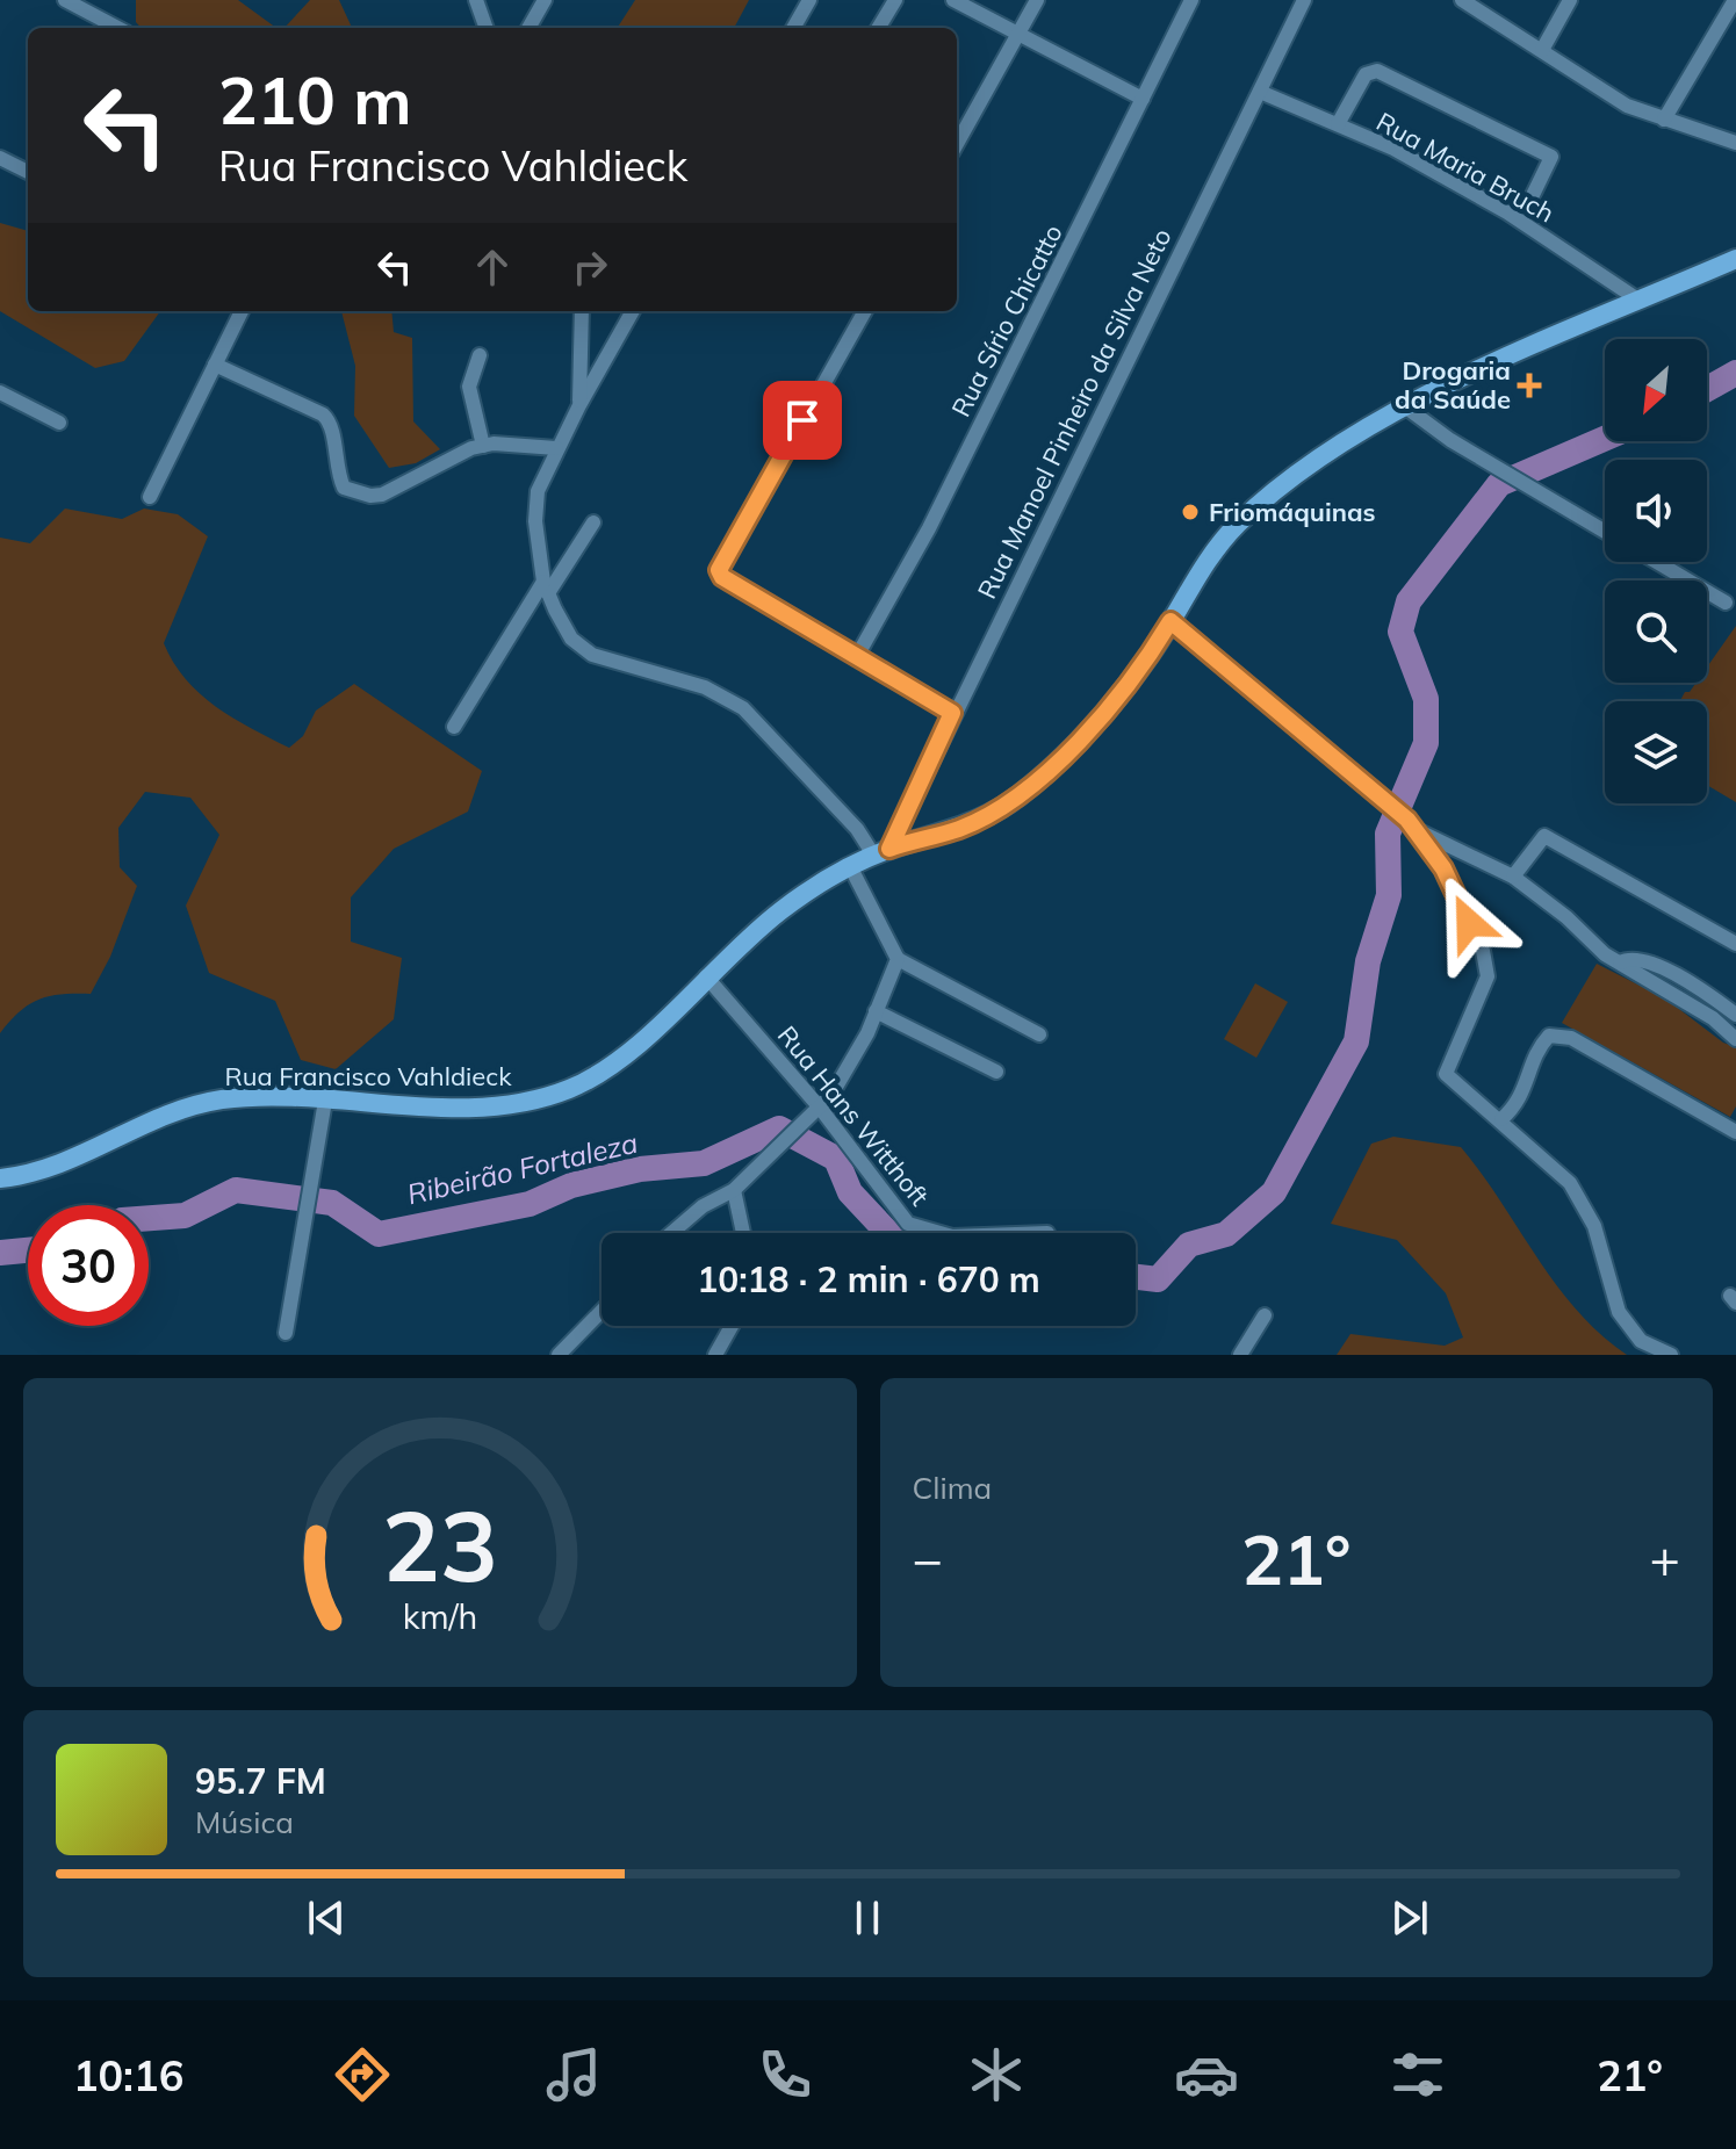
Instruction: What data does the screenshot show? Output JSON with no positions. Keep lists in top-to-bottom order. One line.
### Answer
{"streets":{"main road":["Rua Francisco Vahldieck"],"street":["Rua Maria Bruch","Rua Sírio Chicatto","Rua Manoel Pinheiro da Silva Neto","Rua Hans Witthoft"]},"crossings":[["Rua Maria Bruch","Rua Manoel Pinheiro da Silva Neto"],["Rua Maria Bruch","Rua Francisco Vahldieck"],["Rua Manoel Pinheiro da Silva Neto","Rua Francisco Vahldieck"],["Rua Francisco Vahldieck","Rua Hans Witthoft"]],"water":["Ribeirão Fortaleza"],"places":{"health":["Drogaria da Saúde"],"other":["Friomáquinas"]},"north":"bottom left","page":{"turn":["210 m","Rua Francisco Vahldieck"],"limit":"30","trip":"10:18 · 2 min · 670 m","tile":"Clima","heat":["−","21°","+"],"song":["95.7 FM","Música"],"tabs":["10:16","21°"],"gauge":["23","km/h"]}}
